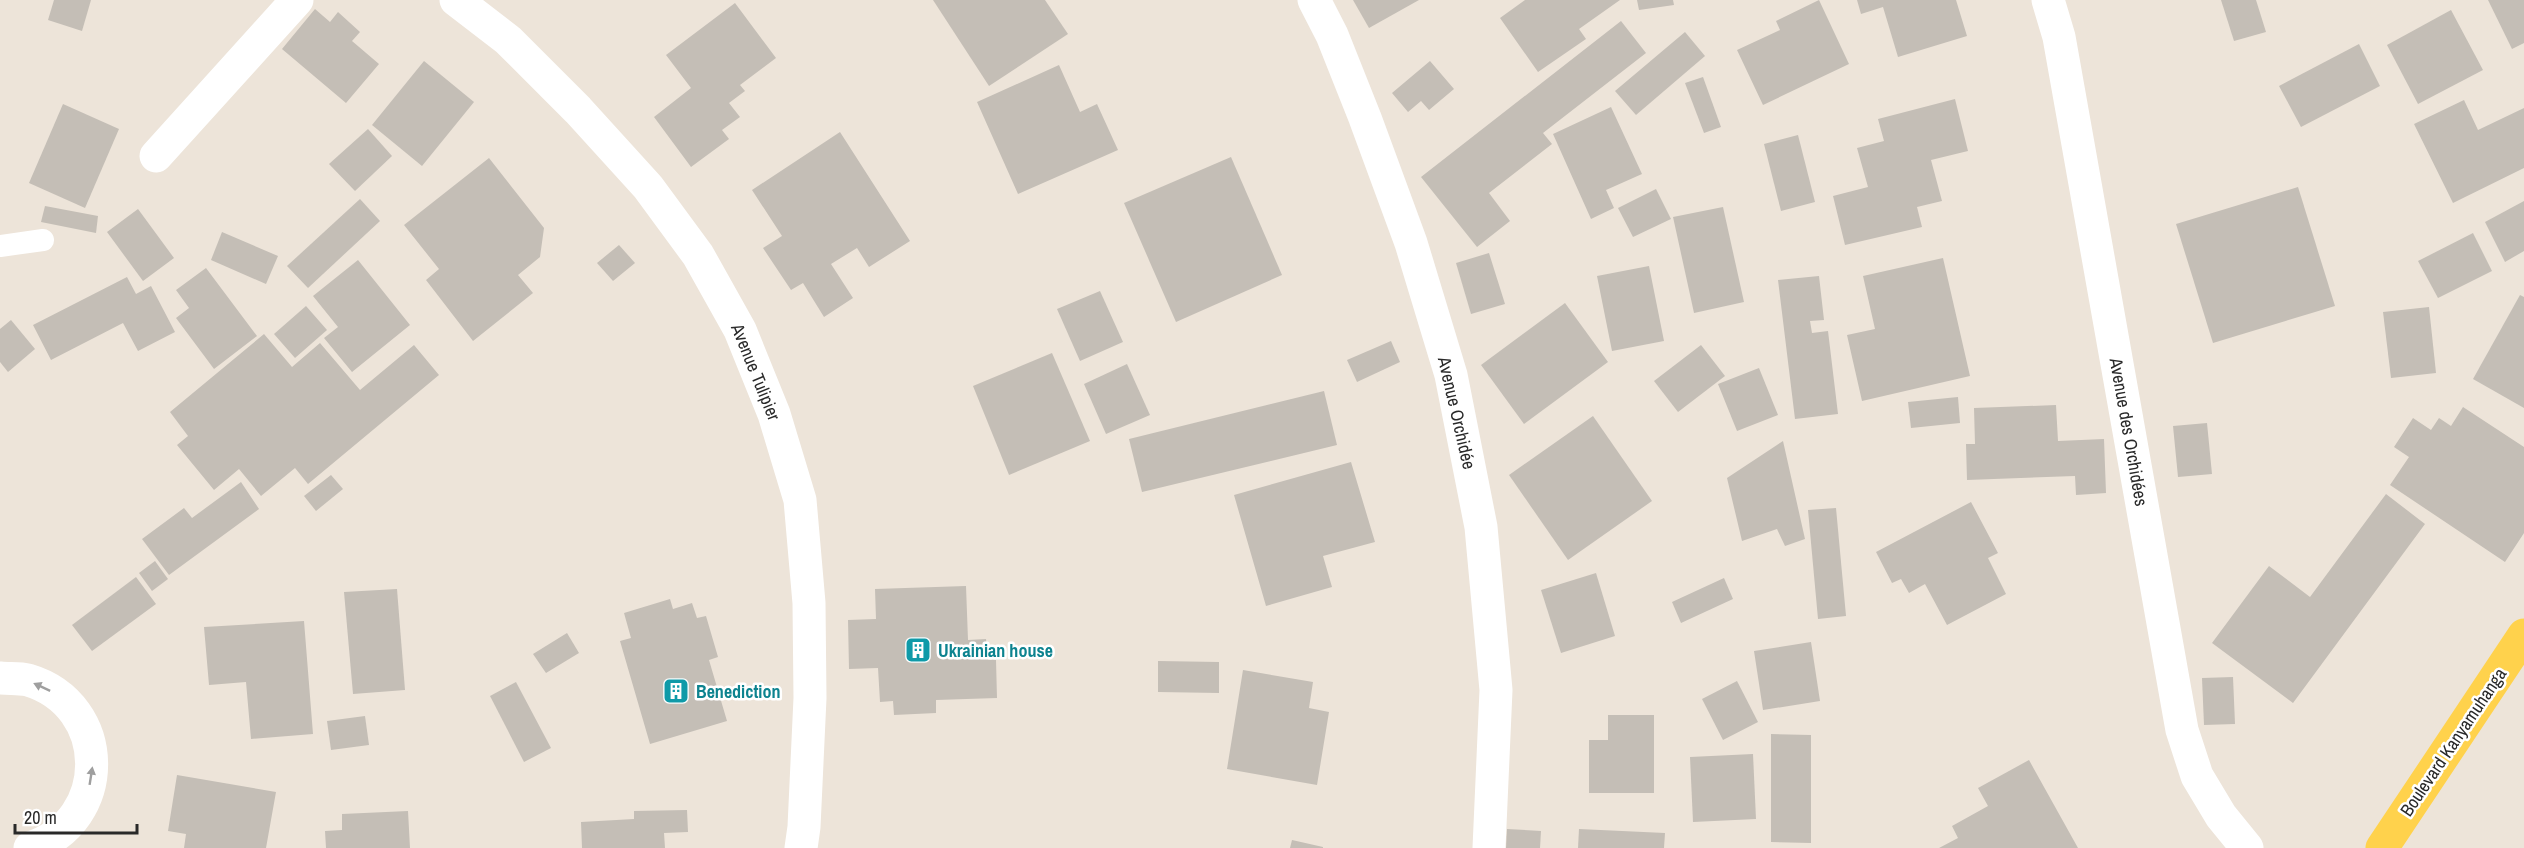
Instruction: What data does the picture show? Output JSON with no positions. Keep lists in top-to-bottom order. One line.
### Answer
{"streets":{"main road":["Boulevard Kanyamuhanga"],"street":["Avenue Tulipier","Avenue Orchidée","Avenue des Orchidées"]},"places":{"building":["Ukrainian house","Benediction"]},"scale_bar":"20 m"}
